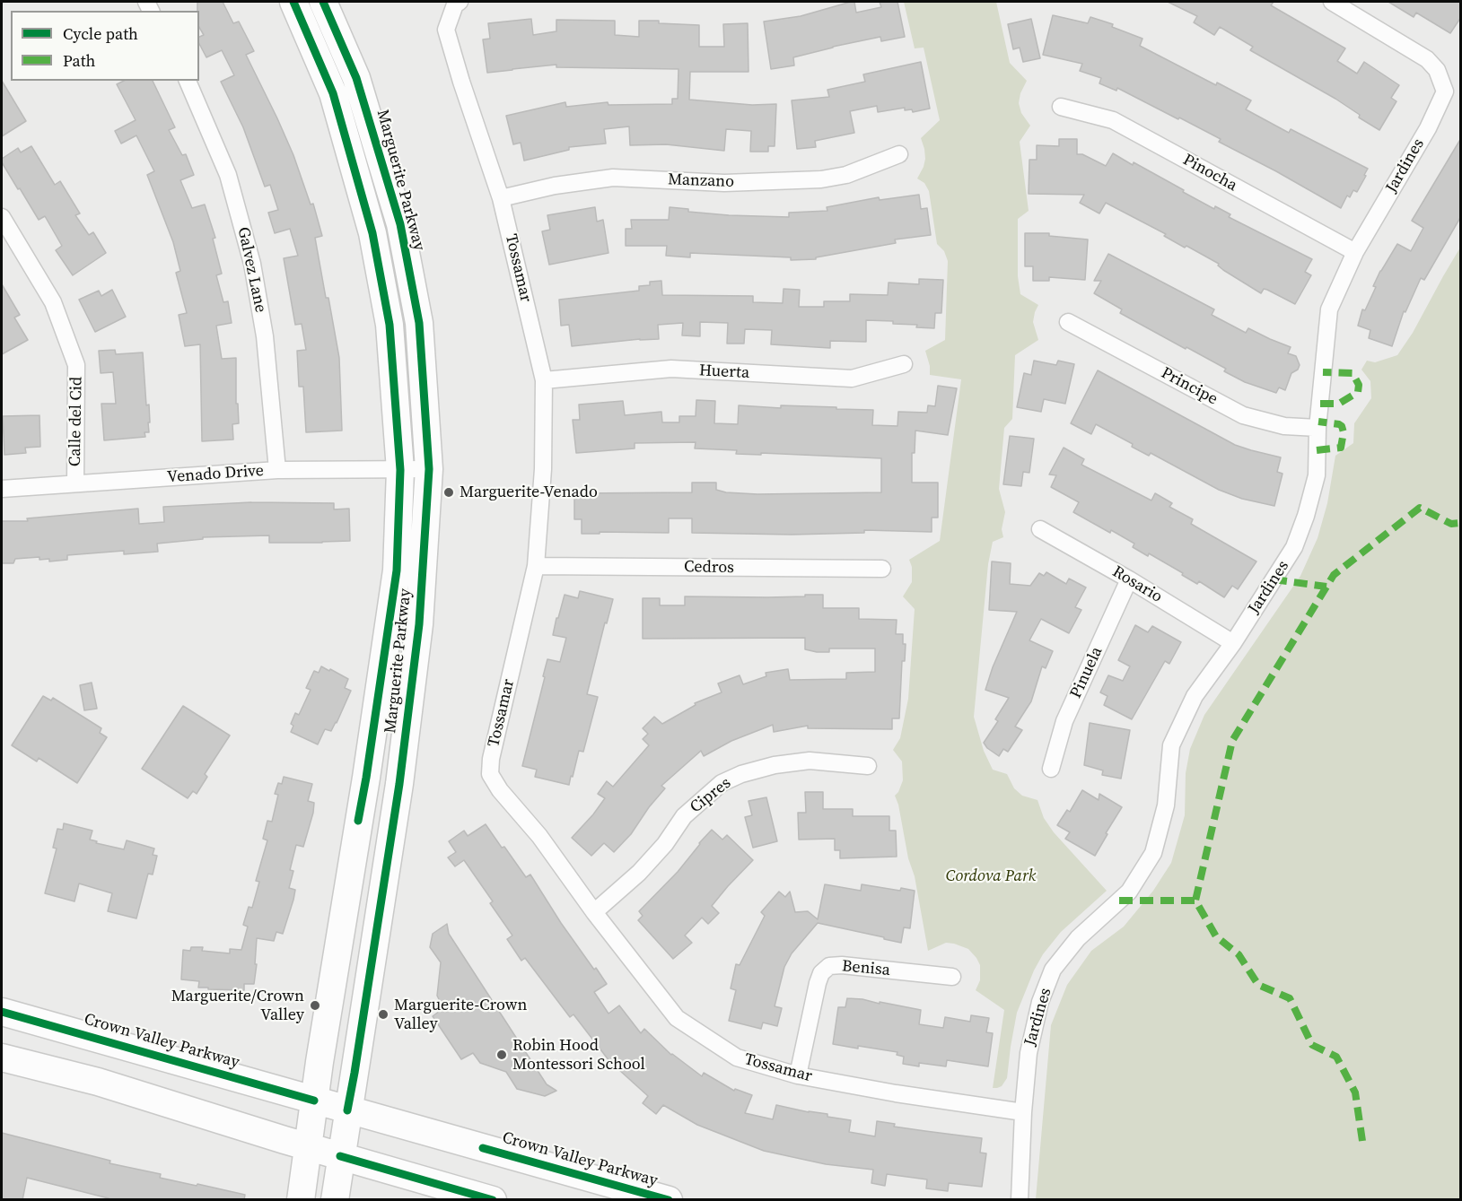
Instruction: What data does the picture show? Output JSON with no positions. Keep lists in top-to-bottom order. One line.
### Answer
{"streets":{"main road":["Marguerite Parkway","Crown Valley Parkway"],"street":["Jardines","Pinocha","Manzano","Tossamar","Galvez Lane","Huerta","Principe","Calle del Cid","Venado Drive","Cedros","Rosario","Pinuela","Cipres","Benisa"]},"crossings":[["Jardines","Pinocha"],["Jardines","Tossamar"],["Jardines","Principe"],["Jardines","Rosario"],["Marguerite Parkway","Venado Drive"],["Marguerite Parkway","Crown Valley Parkway"],["Manzano","Tossamar"],["Tossamar","Huerta"],["Tossamar","Cedros"],["Tossamar","Cipres"],["Tossamar","Benisa"],["Galvez Lane","Venado Drive"],["Calle del Cid","Venado Drive"],["Rosario","Pinuela"]],"parks":["Cordova Park"],"places":["Marguerite-Venado","Marguerite/Crown Valley","Marguerite-Crown Valley","Robin Hood Montessori School"],"legend":["Cycle path","Path"]}
